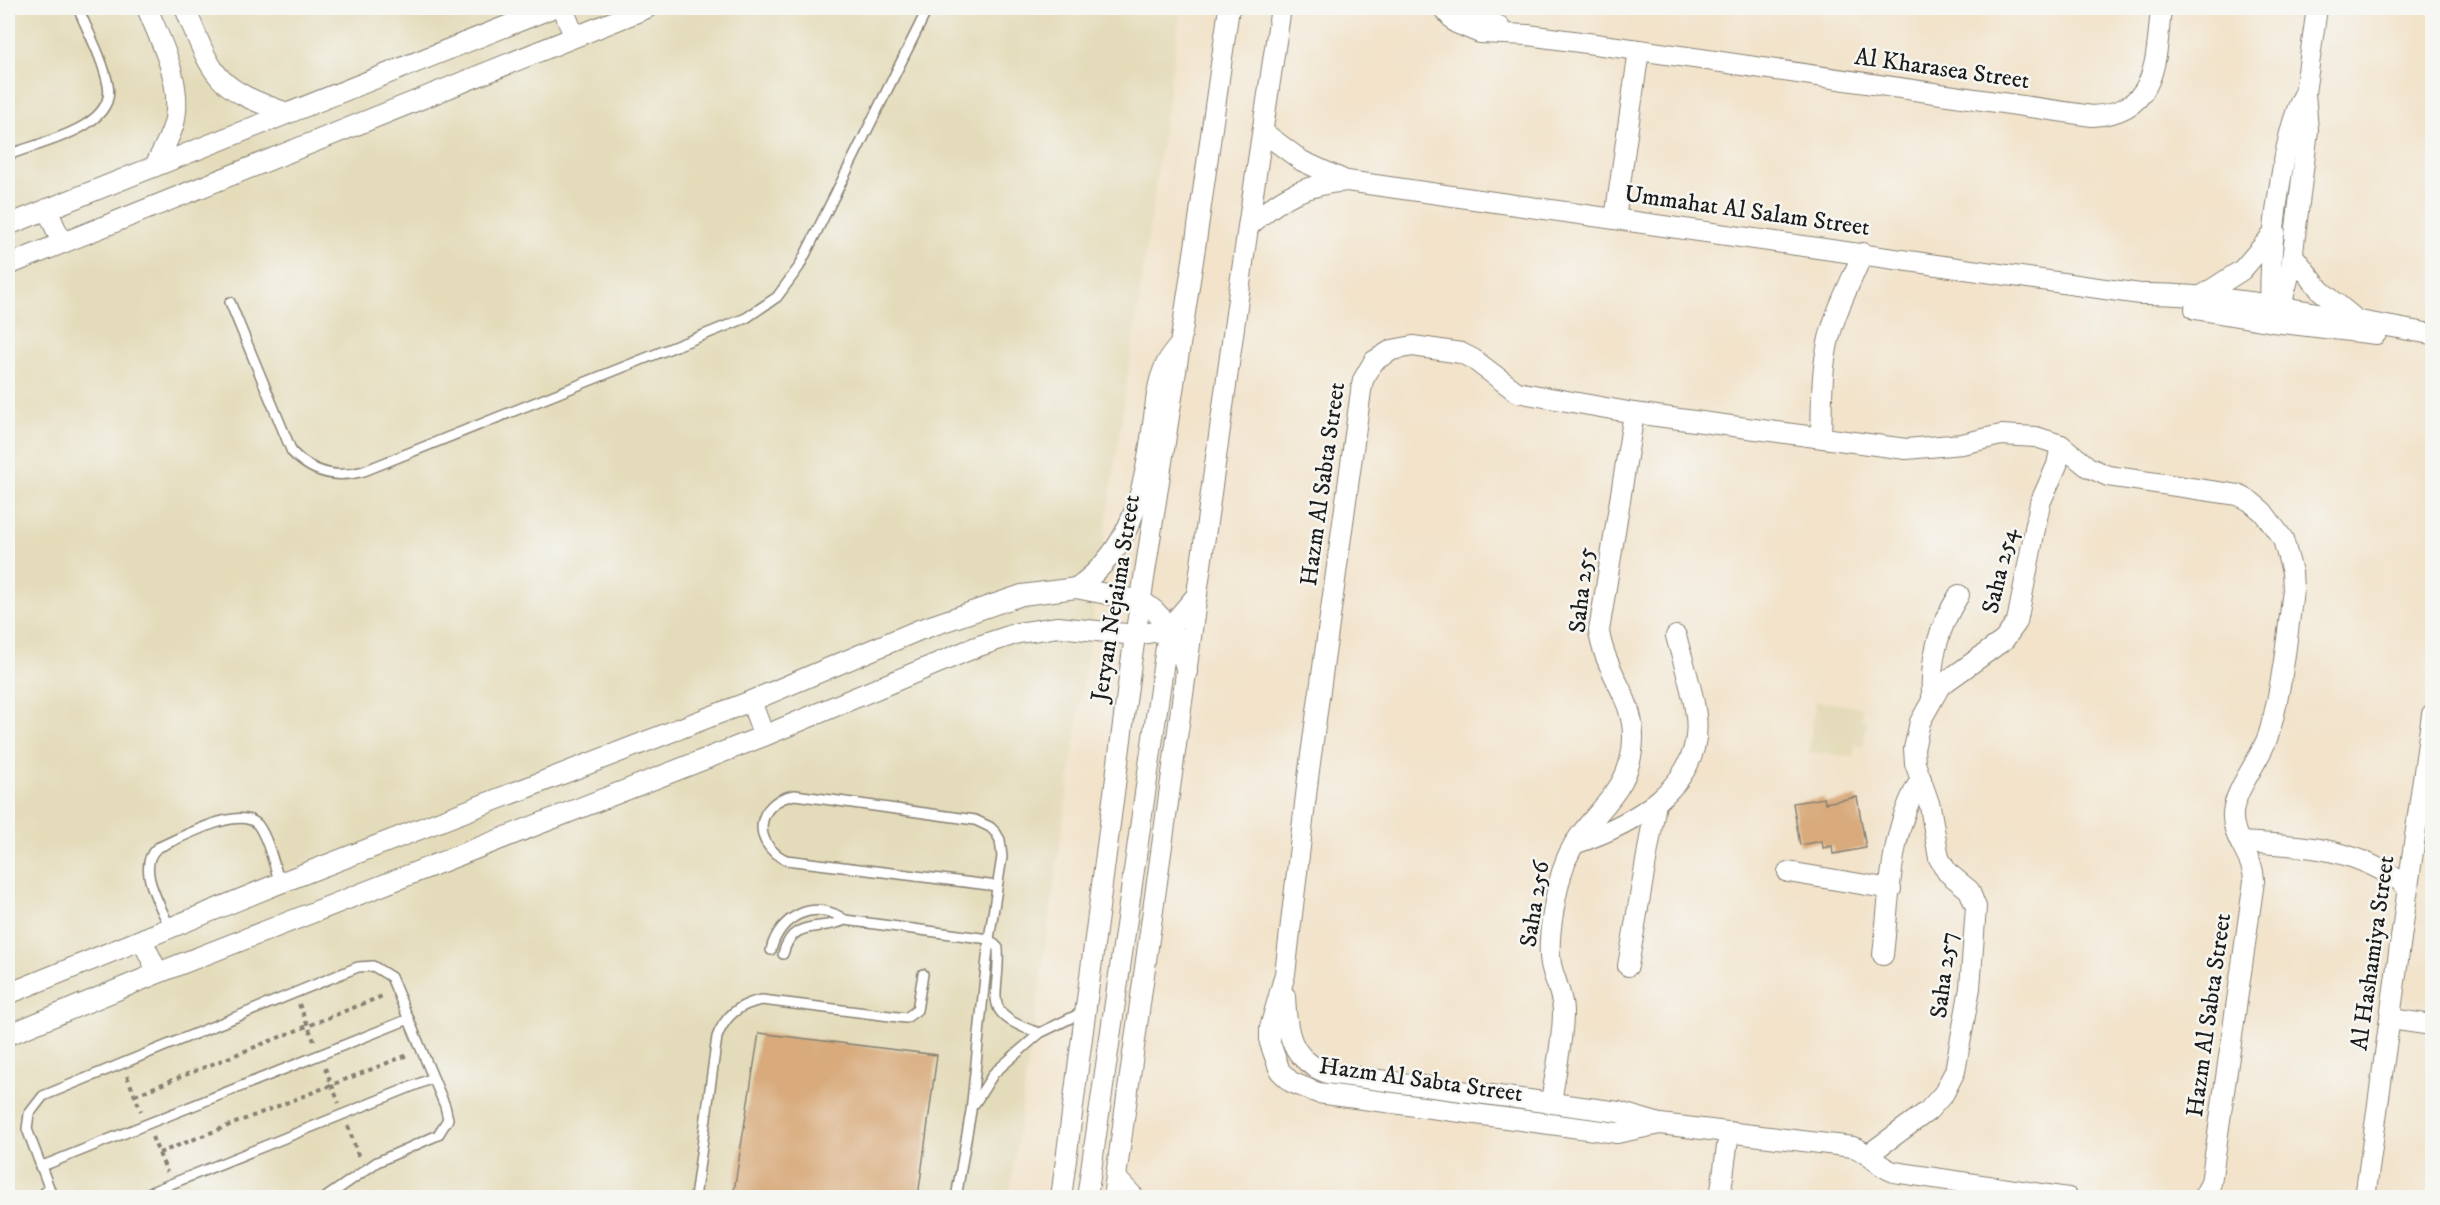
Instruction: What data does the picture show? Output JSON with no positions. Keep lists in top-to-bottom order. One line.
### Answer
{"streets":{"street":["Al Kharasea Street","Ummahat Al Salam Street","Hazm Al Sabta Street","Saha 254","Saha 255","Jeryan Nejaima Street","Saha 256","Al Hashamiya Street","Saha 257"]},"crossings":[["Hazm Al Sabta Street","Saha 254"],["Hazm Al Sabta Street","Saha 255"],["Hazm Al Sabta Street","Saha 256"],["Hazm Al Sabta Street","Saha 257"],["Saha 254","Saha 257"],["Saha 255","Saha 256"]]}
